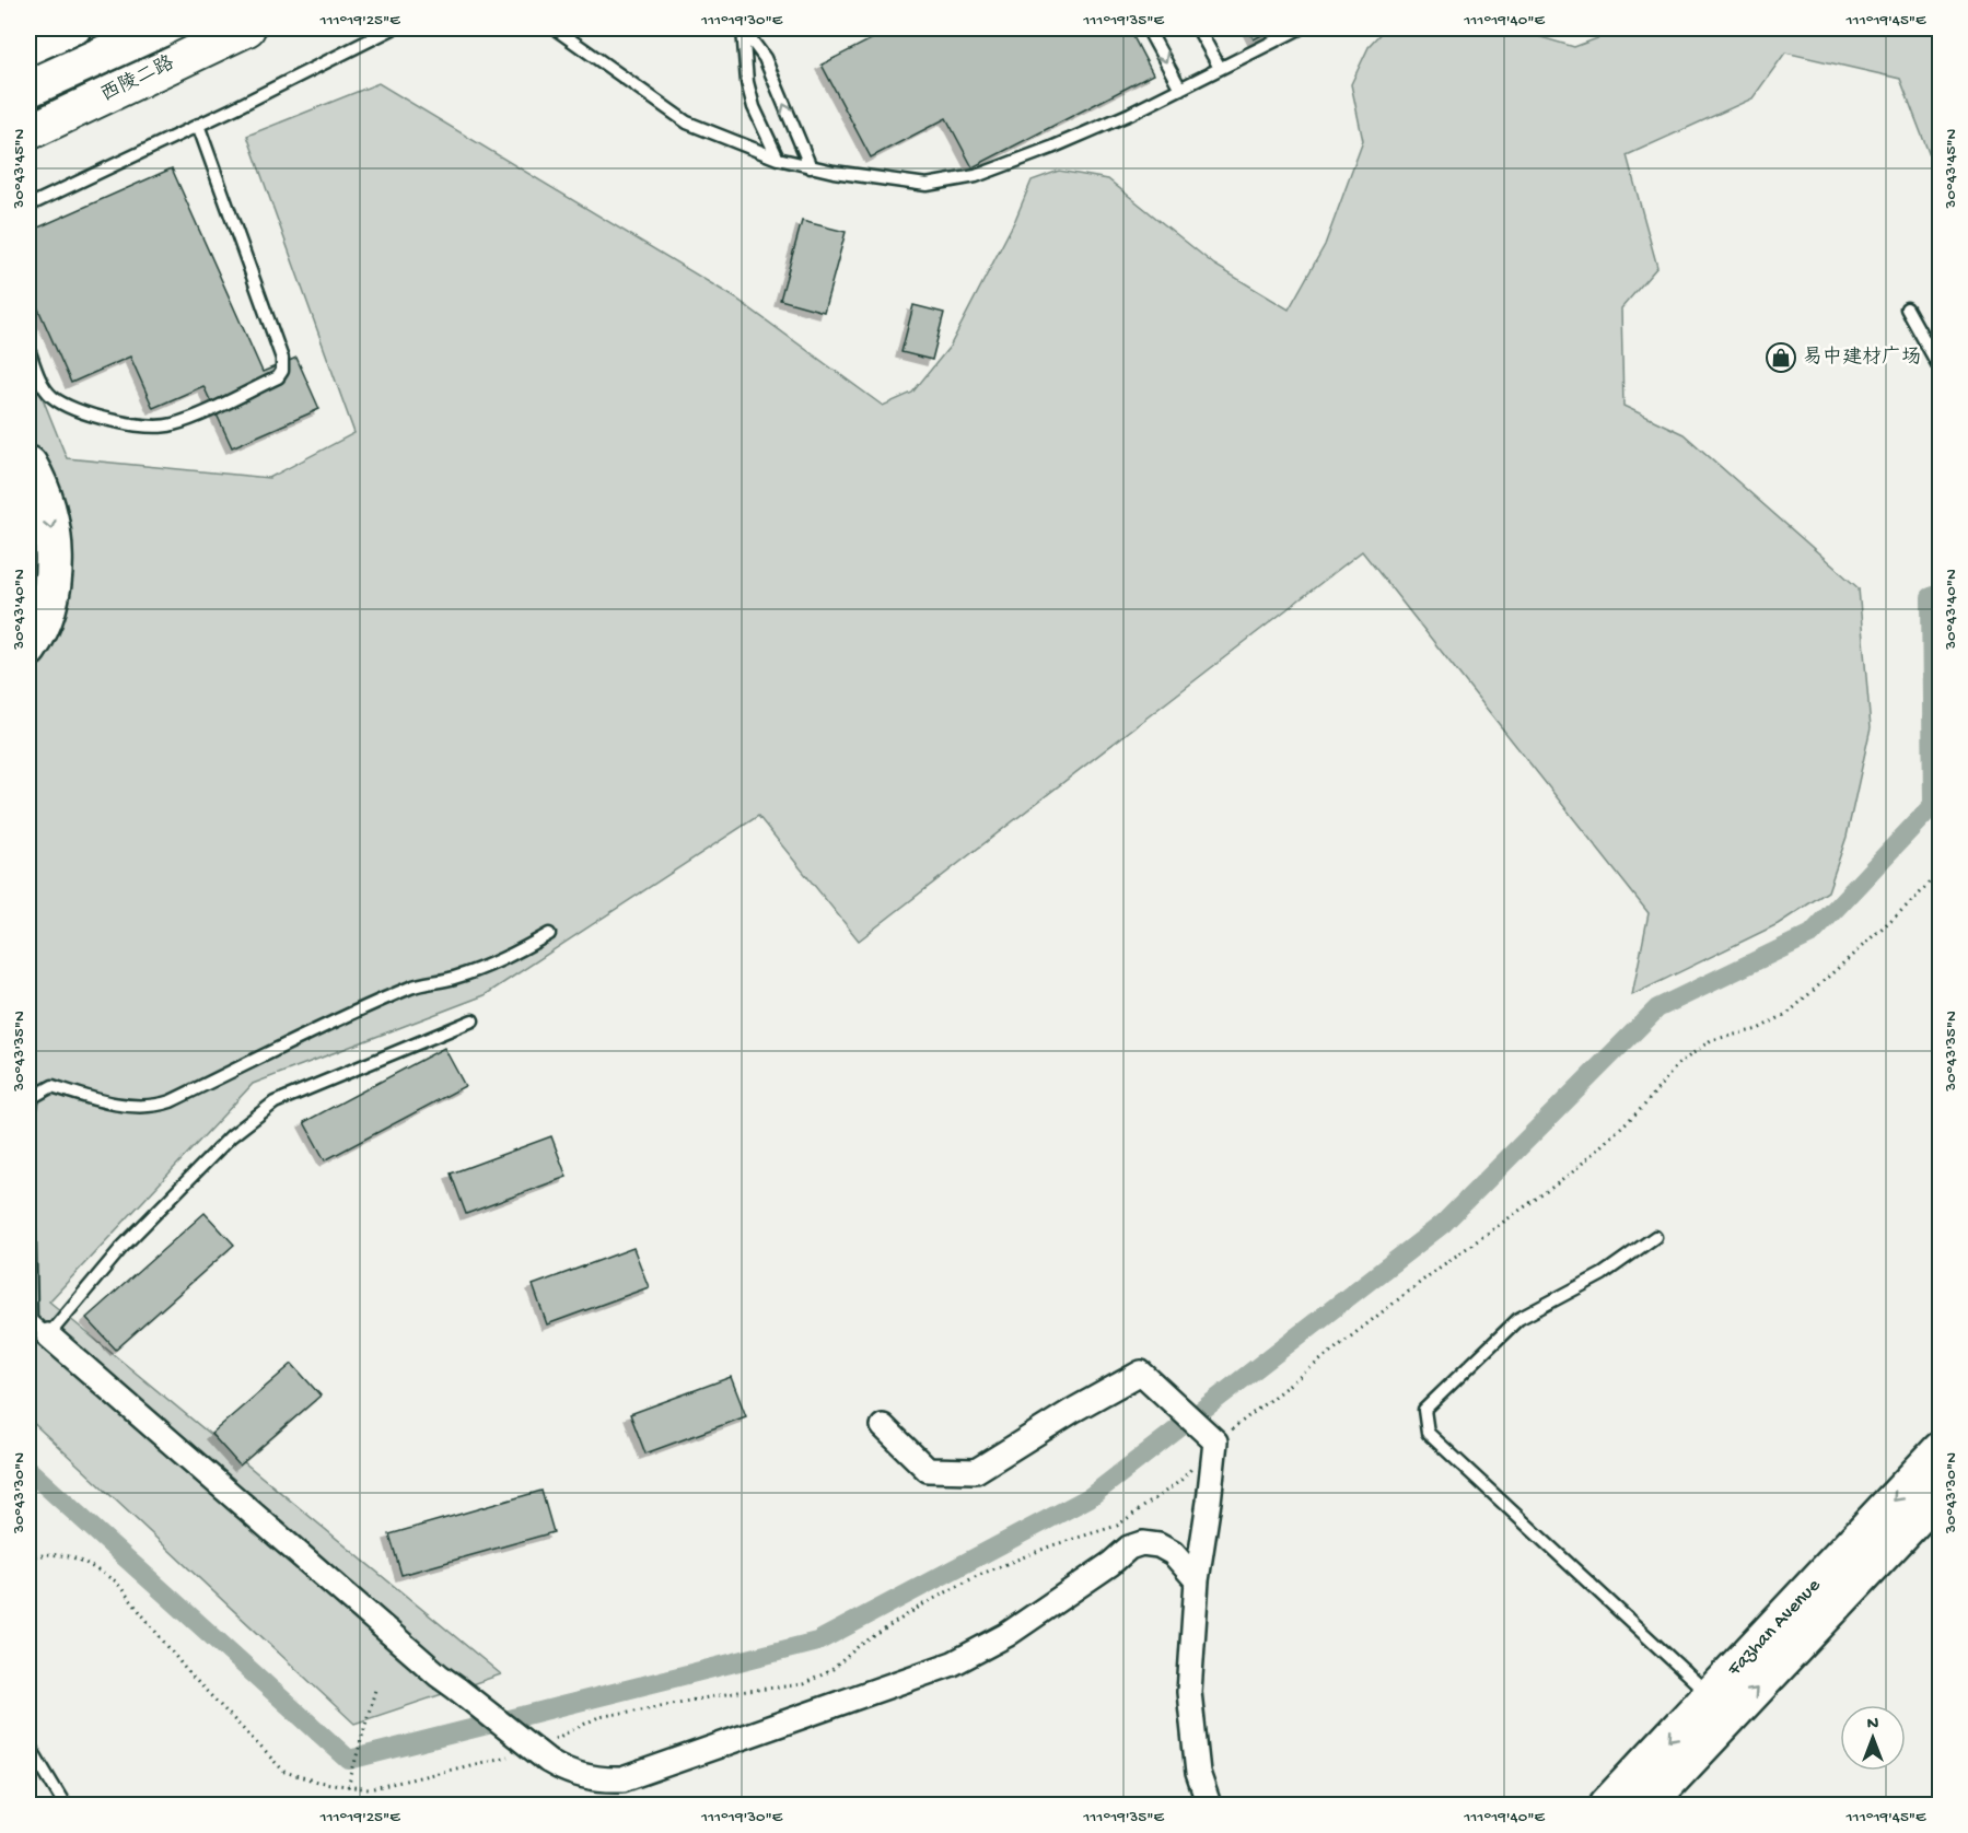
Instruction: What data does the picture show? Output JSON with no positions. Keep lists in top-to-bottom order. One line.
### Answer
{"streets":{"highway":["Fazhan Avenue"],"main road":["西陵二路"]},"places":{"shop":["易中建材广场"]},"north":"top","coordinates":["111°19'25\"E","111°19'30\"E","111°19'35\"E","111°19'40\"E","111°19'45\"E","30°43'45\"N","30°43'40\"N","30°43'35\"N","30°43'30\"N"]}
